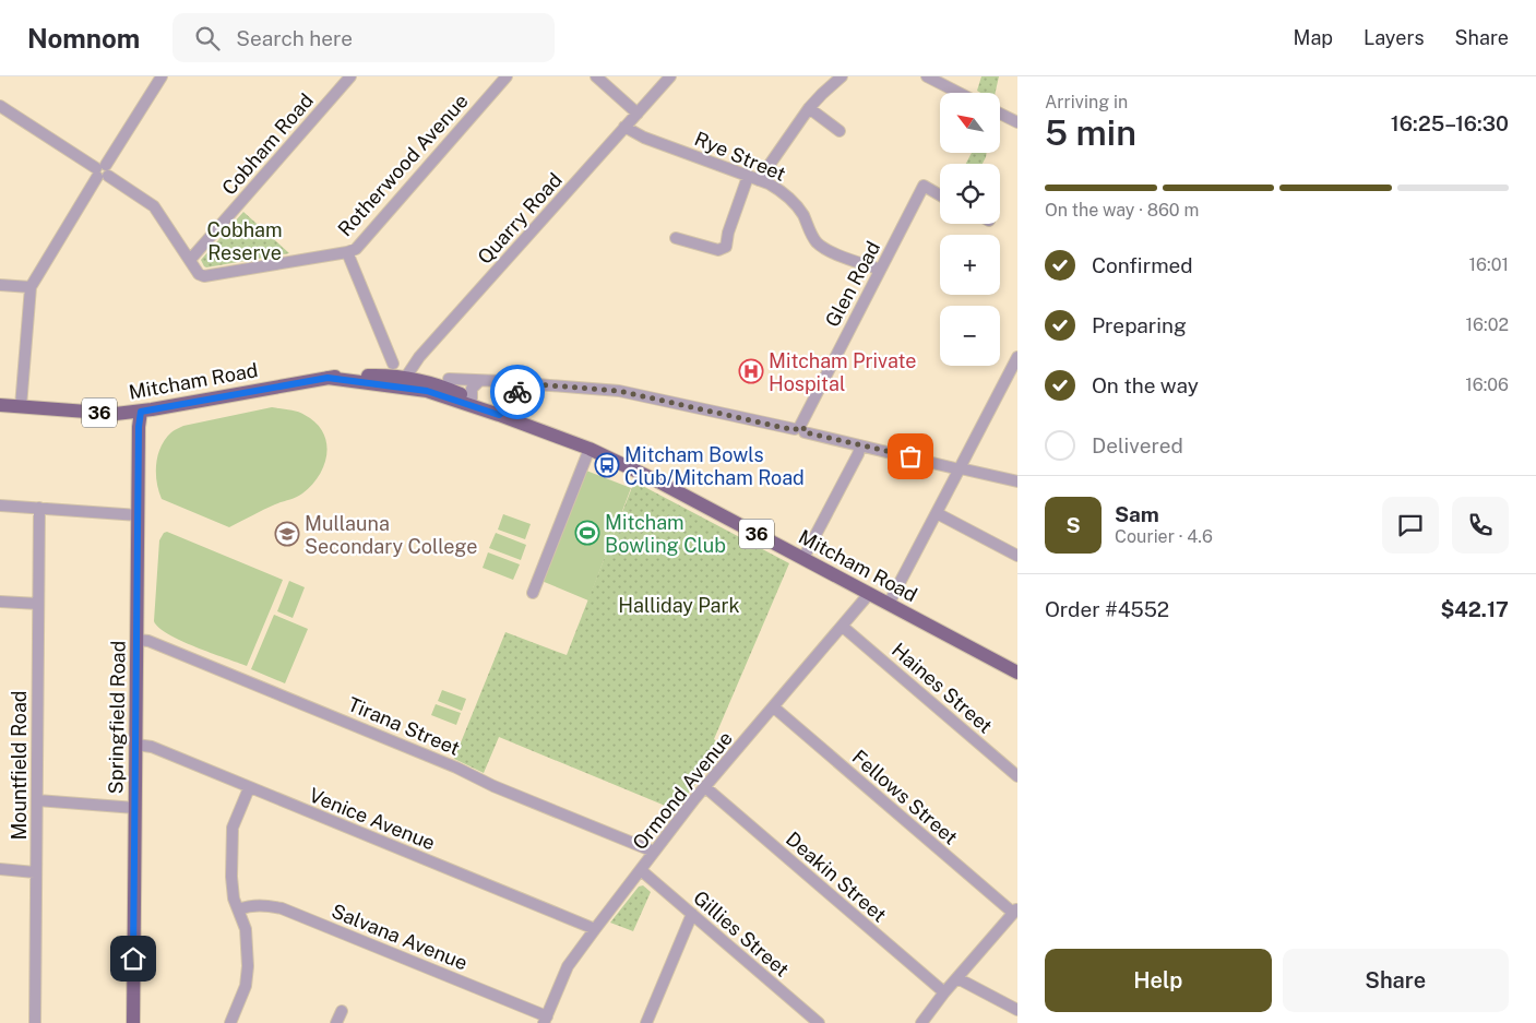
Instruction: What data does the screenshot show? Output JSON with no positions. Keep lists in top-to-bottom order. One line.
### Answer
{"streets":{"main road":["Mitcham Road","36","Springfield Road"],"street":["Cobham Road","Rye Street","Rotherwood Avenue","Quarry Road","Glen Road","Haines Street","Tirana Street","Mountfield Road","Ormond Avenue","Fellows Street","Venice Avenue","Deakin Street","Gillies Street","Salvana Avenue"]},"crossings":[["Rye Street","Quarry Road"],["Rye Street","Glen Road"],["Quarry Road","Mitcham Road"],["Mitcham Road","Springfield Road"],["Mitcham Road","Ormond Avenue"],["Haines Street","Ormond Avenue"],["Springfield Road","Tirana Street"],["Springfield Road","Venice Avenue"],["Tirana Street","Ormond Avenue"],["Ormond Avenue","Fellows Street"],["Ormond Avenue","Venice Avenue"],["Ormond Avenue","Deakin Street"],["Ormond Avenue","Gillies Street"],["Ormond Avenue","Salvana Avenue"]],"parks":["Cobham Reserve","Halliday Park"],"places":{"hospital":["Mitcham Private Hospital"],"bus stop":["Mitcham Bowls Club/Mitcham Road"],"sports":["Mitcham Bowling Club"],"school or university":["Mullauna Secondary College"]},"north":"top left","page":{"header":"Nomnom","search":"Search here","nav":["Map","Layers","Share"],"heading":["5 min","Arriving in","16:25–16:30"],"panel":["Sam","Courier · 4.6","Order #4552","$42.17"],"map_buttons":["+","−"],"bar":"On the way · 860 m","list":[["Confirmed","16:01"],["Preparing","16:02"],["On the way","16:06"],"Delivered"],"round":"S","buttons":["Help","Share"]}}
